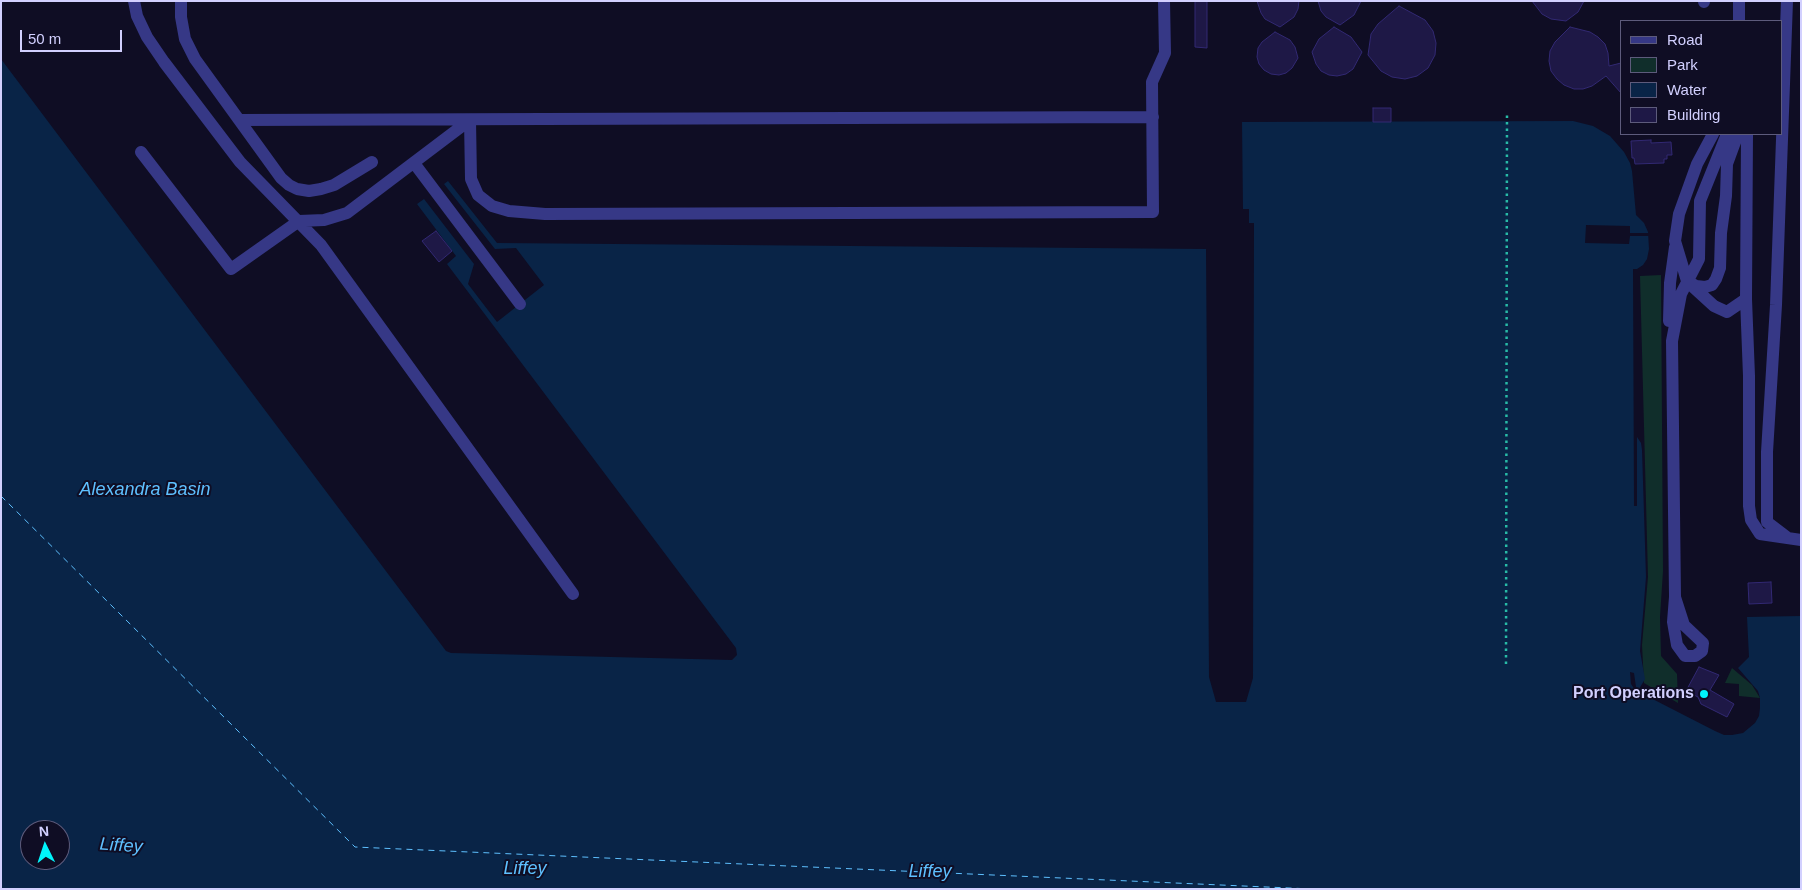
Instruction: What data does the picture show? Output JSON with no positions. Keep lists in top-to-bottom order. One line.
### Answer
{"water":["Alexandra Basin","Liffey"],"places":["Port Operations"],"legend":["Road","Park","Water","Building"],"scale_bar":"50 m","north":"top"}
